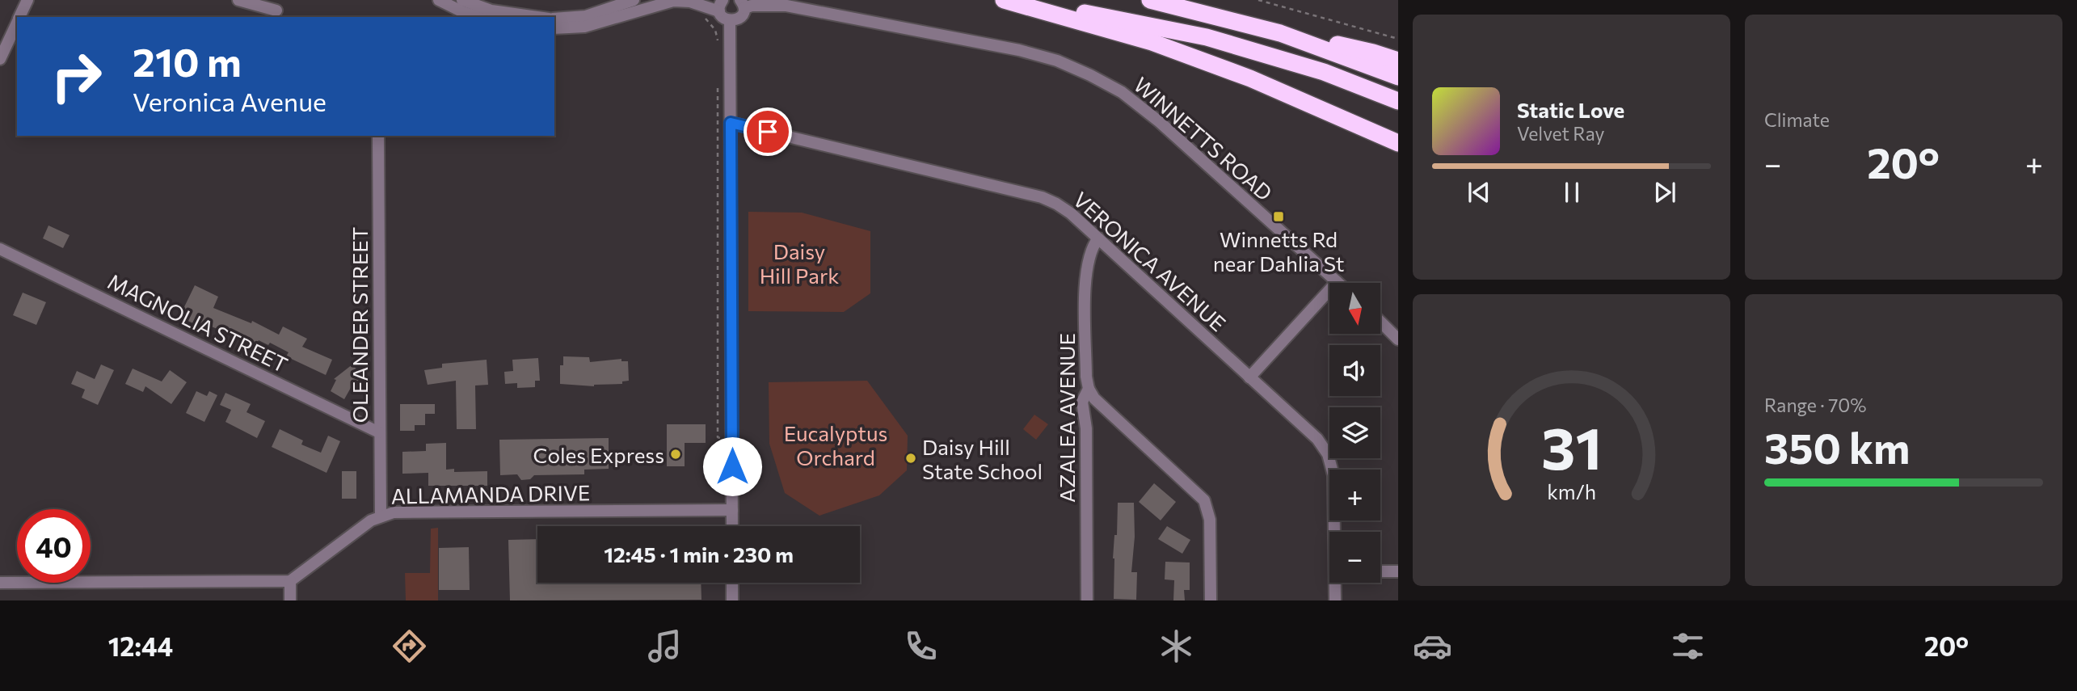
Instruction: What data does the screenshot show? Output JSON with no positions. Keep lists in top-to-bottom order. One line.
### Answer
{"streets":{"street":["WINNETTS ROAD","VERONICA AVENUE","MAGNOLIA STREET","OLEANDER STREET","AZALEA AVENUE","ALLAMANDA DRIVE"]},"crossings":[["VERONICA AVENUE","AZALEA AVENUE"],["MAGNOLIA STREET","OLEANDER STREET"],["OLEANDER STREET","ALLAMANDA DRIVE"]],"parks":["Daisy Hill Park","Eucalyptus Orchard"],"places":{"transit":["Winnetts Rd near Dahlia St"],"other":["Coles Express","Daisy Hill State School"]},"north":"bottom","page":{"tile":["Climate",["Range · 70%","350 km"]],"turn":["210 m","Veronica Avenue"],"song":["Static Love","Velvet Ray"],"heat":["−","20°","+"],"map_buttons":["+","−"],"limit":"40","trip":"12:45 · 1 min · 230 m","tabs":["12:44","20°"],"gauge":["31","km/h"]}}
